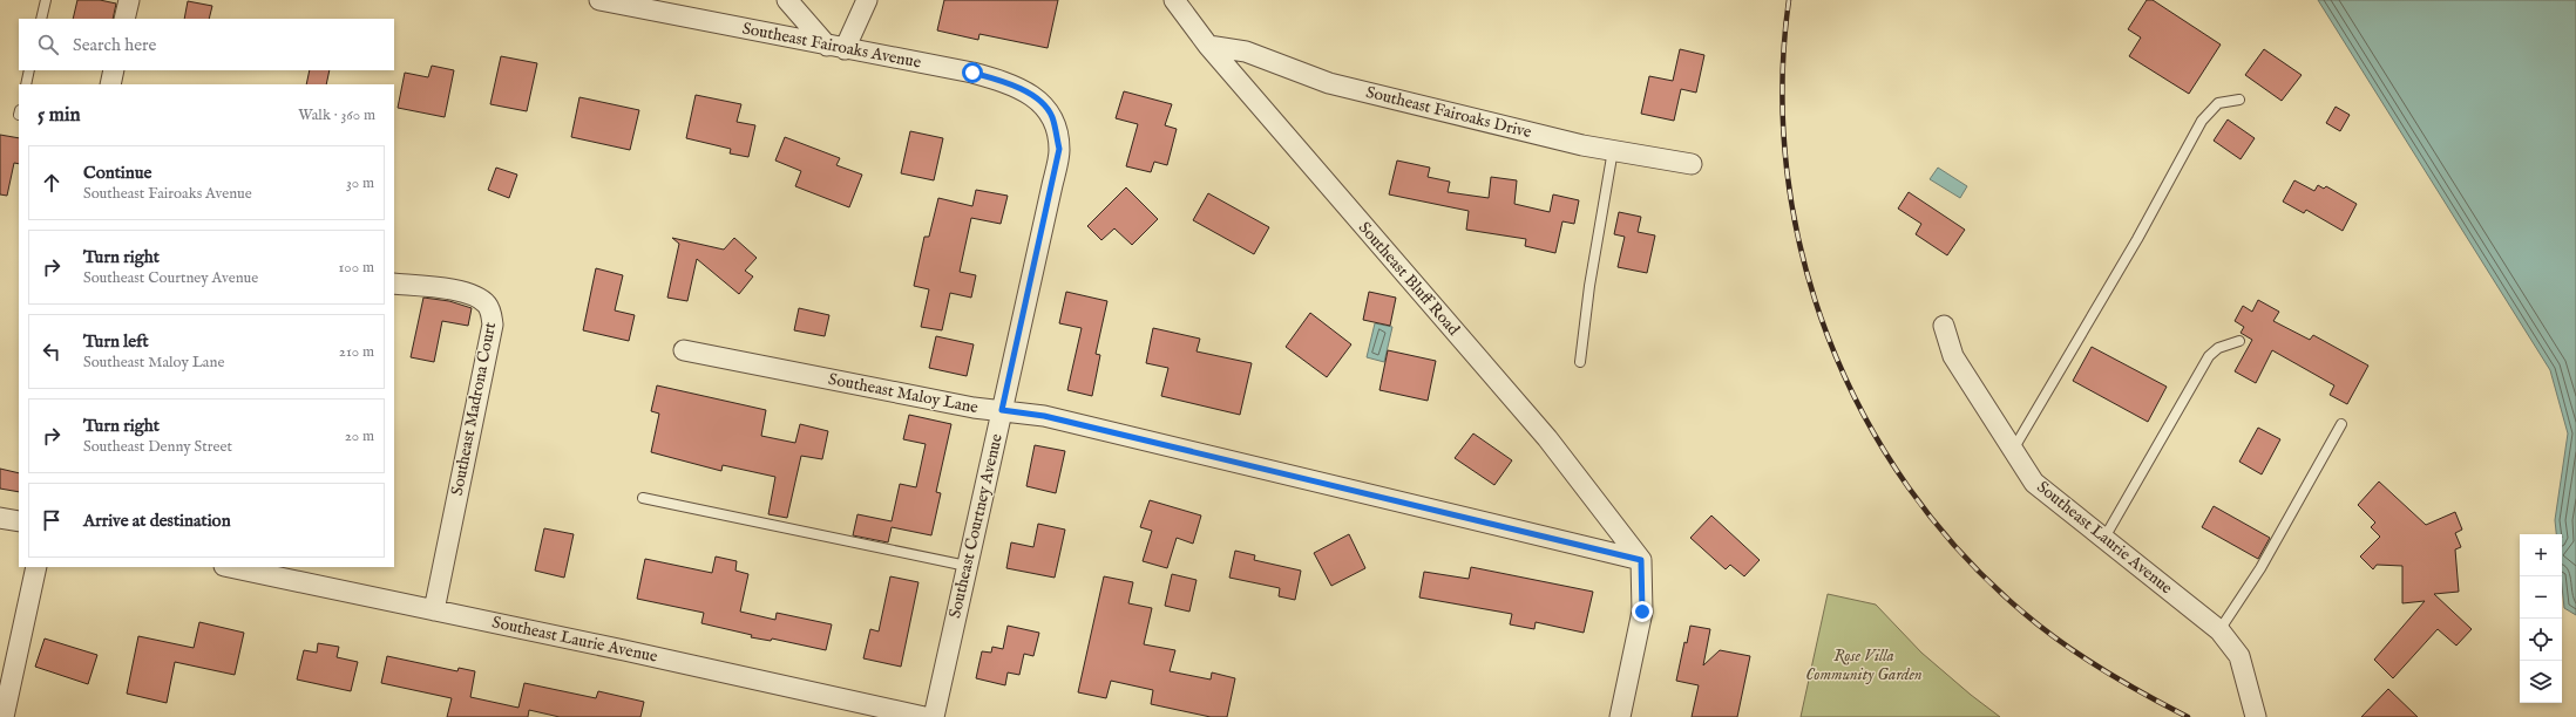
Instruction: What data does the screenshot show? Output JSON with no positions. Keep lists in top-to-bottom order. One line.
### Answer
{"streets":{"street":["Southeast Fairoaks Avenue","Southeast Fairoaks Drive","Southeast Bluff Road","Southeast Maloy Lane","Southeast Madrona Court","Southeast Courtney Avenue","Southeast Laurie Avenue"]},"crossings":[["Southeast Fairoaks Avenue","Southeast Courtney Avenue"],["Southeast Fairoaks Drive","Southeast Bluff Road"],["Southeast Bluff Road","Southeast Maloy Lane"],["Southeast Maloy Lane","Southeast Courtney Avenue"],["Southeast Madrona Court","Southeast Laurie Avenue"]],"parks":["Rose Villa Community Garden"],"page":{"search":"Search here","heading":["5 min","Walk · 360 m"],"list":[["Continue","Southeast Fairoaks Avenue","30 m"],["Turn right","Southeast Courtney Avenue","100 m"],["Turn left","Southeast Maloy Lane","210 m"],["Turn right","Southeast Denny Street","20 m"],"Arrive at destination"],"map_buttons":["+","−"]}}
